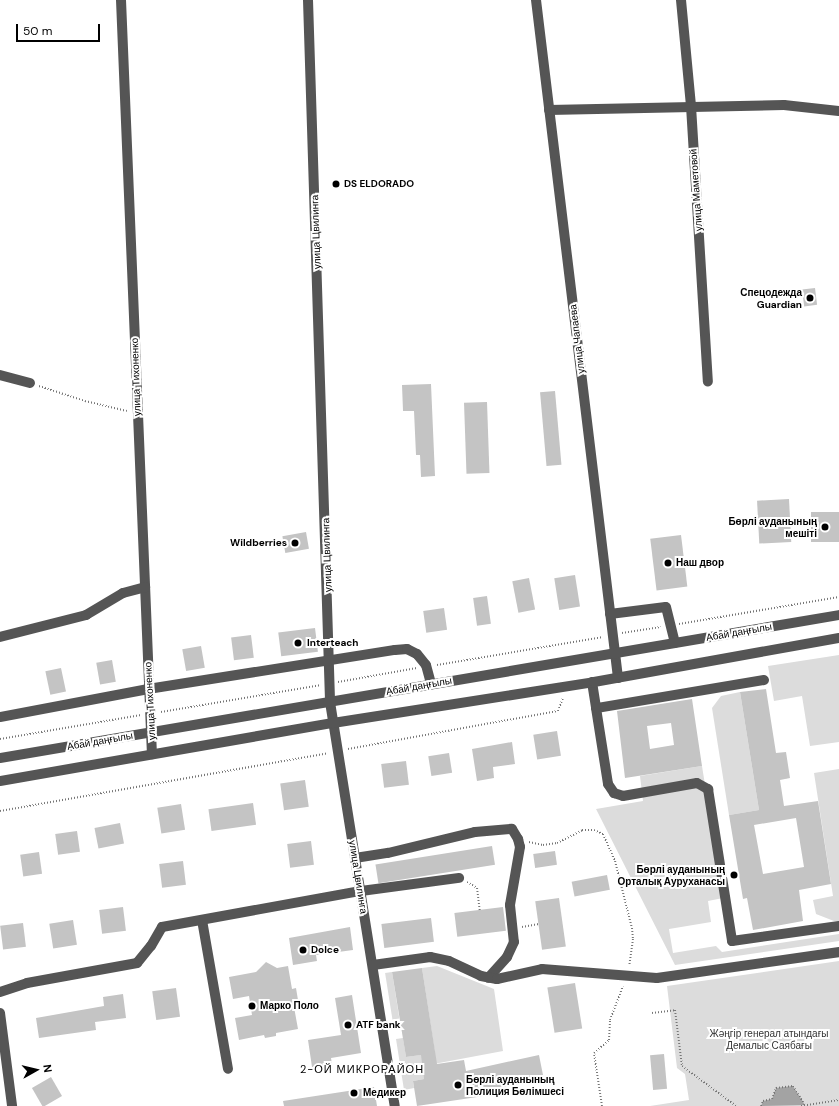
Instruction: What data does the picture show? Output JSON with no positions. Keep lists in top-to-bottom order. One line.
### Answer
{"streets":{"street":["улица Маметовой","улица Цвилинга","улица Чапаева","улица Тихоненко","Абай даңғылы"]},"crossings":[["улица Цвилинга","Абай даңғылы"],["улица Чапаева","Абай даңғылы"],["улица Тихоненко","Абай даңғылы"]],"districts":["2-ОЙ МИКРОРАЙОН"],"parks":["Жәңгір генерал атындағы Демалыс Саябағы"],"places":["DS ELDORADO","Спецодежда Guardian","Бөрлі ауданының мешіті","Wildberries","Наш двор","Interteach","Бөрлі ауданының Орталық Ауруханасы","Dolce","Марко Поло","ATF bank","Бөрлі ауданының Полиция Бөлімшесі","Медикер"],"scale_bar":"50 m","north":"right"}
